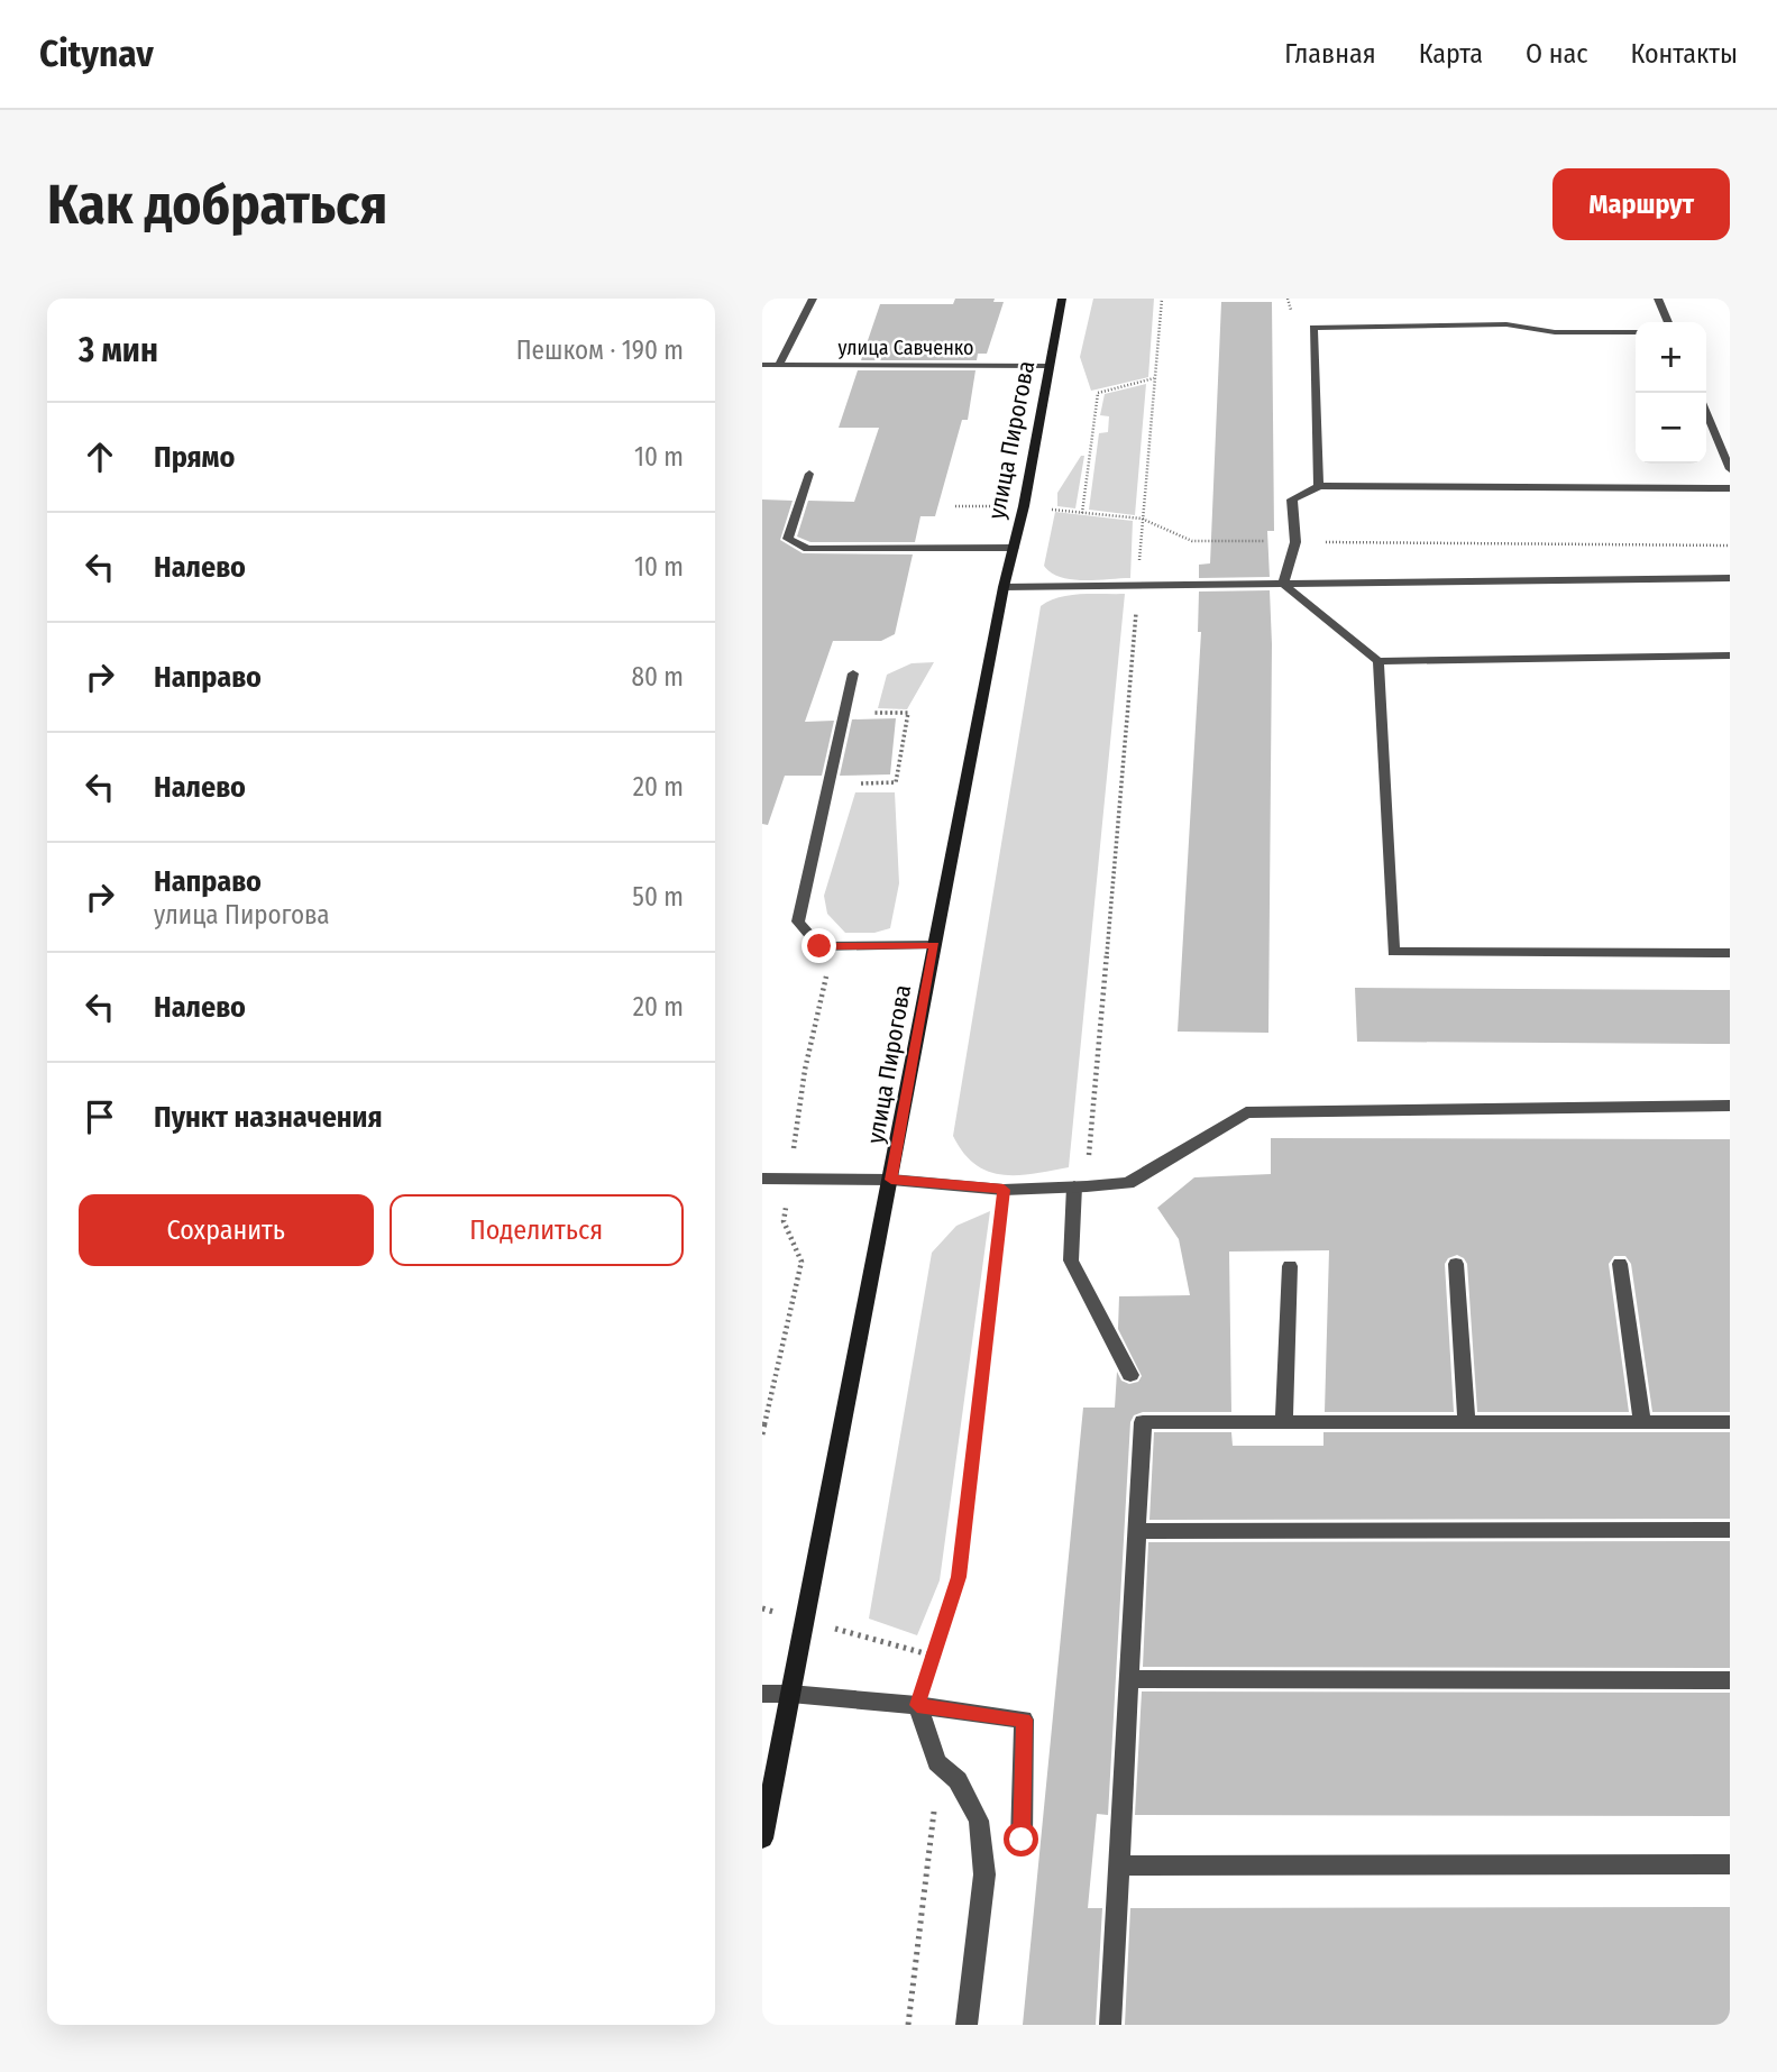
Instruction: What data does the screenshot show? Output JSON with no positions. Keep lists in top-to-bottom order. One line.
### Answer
{"streets":{"main road":["улица Пирогова"],"street":["улица Савченко"]},"crossings":[["улица Савченко","улица Пирогова"]],"page":{"header":"Citynav","nav":["Главная","Карта","О нас","Контакты"],"buttons":["Маршрут",["Сохранить","Поделиться"]],"title":"Как добраться","heading":["3 мин","Пешком · 190 m"],"map_buttons":["+","−"],"list":[["Прямо","10 m"],["Налево","10 m"],["Направо","80 m"],["Налево","20 m"],["Направо","улица Пирогова","50 m"],["Налево","20 m"],"Пункт назначения"]}}
